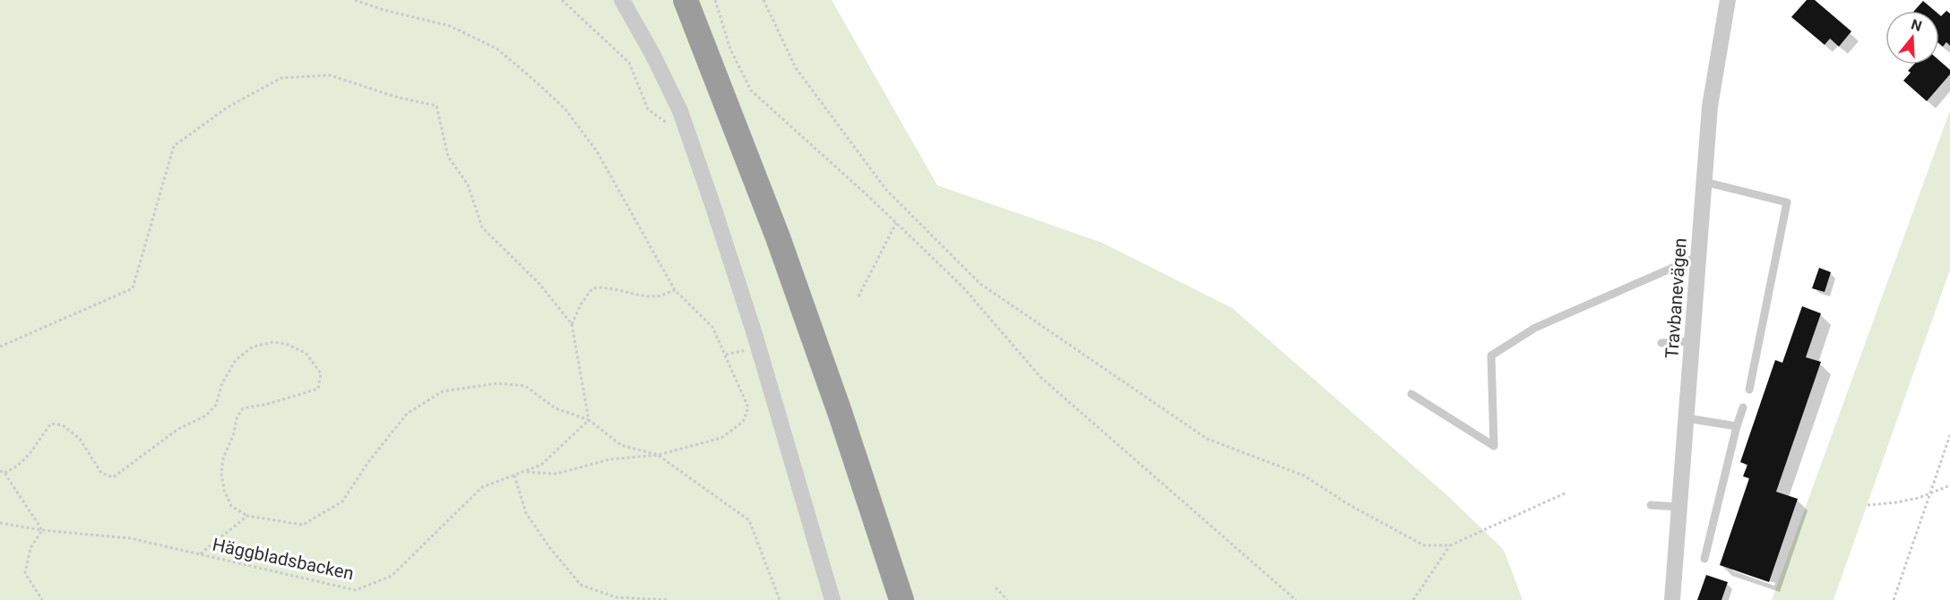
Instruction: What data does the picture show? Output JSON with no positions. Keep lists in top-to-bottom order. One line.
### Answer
{"streets":{"street":["Travbanevägen"],"path":["Häggbladsbacken"]},"north":"top"}
